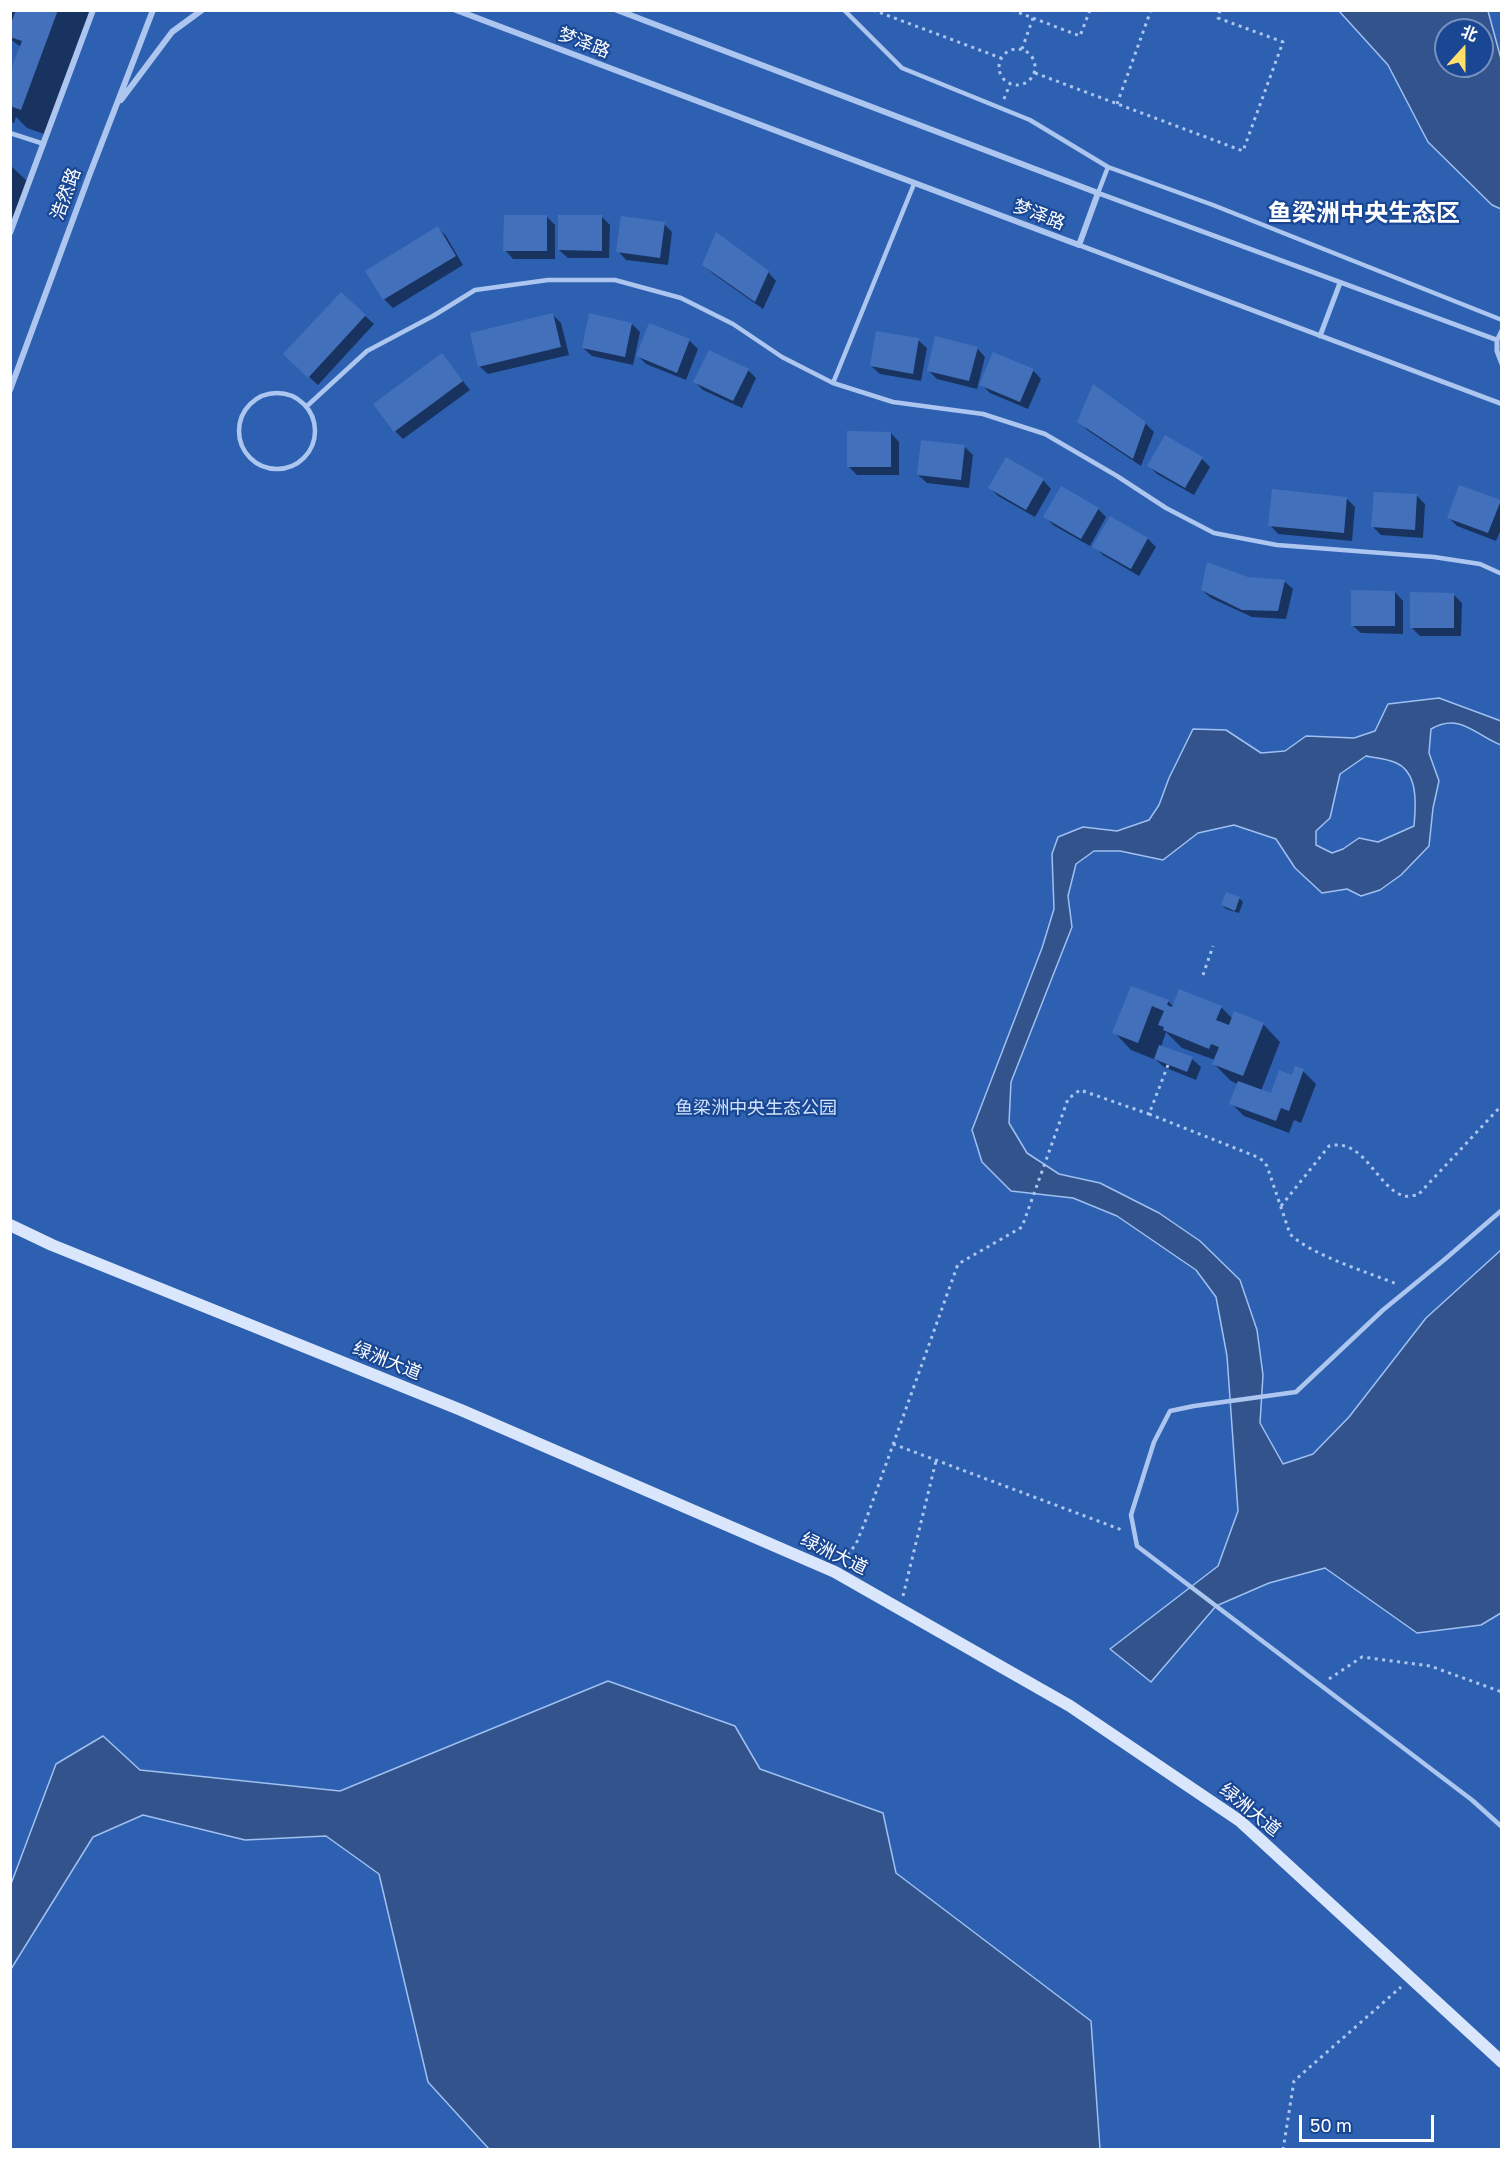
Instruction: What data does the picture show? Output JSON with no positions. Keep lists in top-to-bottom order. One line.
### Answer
{"streets":{"main road":["绿洲大道"],"street":["梦泽路","浩然路"]},"districts":["鱼梁洲中央生态区"],"parks":["鱼梁洲中央生态公园"],"scale_bar":"50 m","north":"top"}
